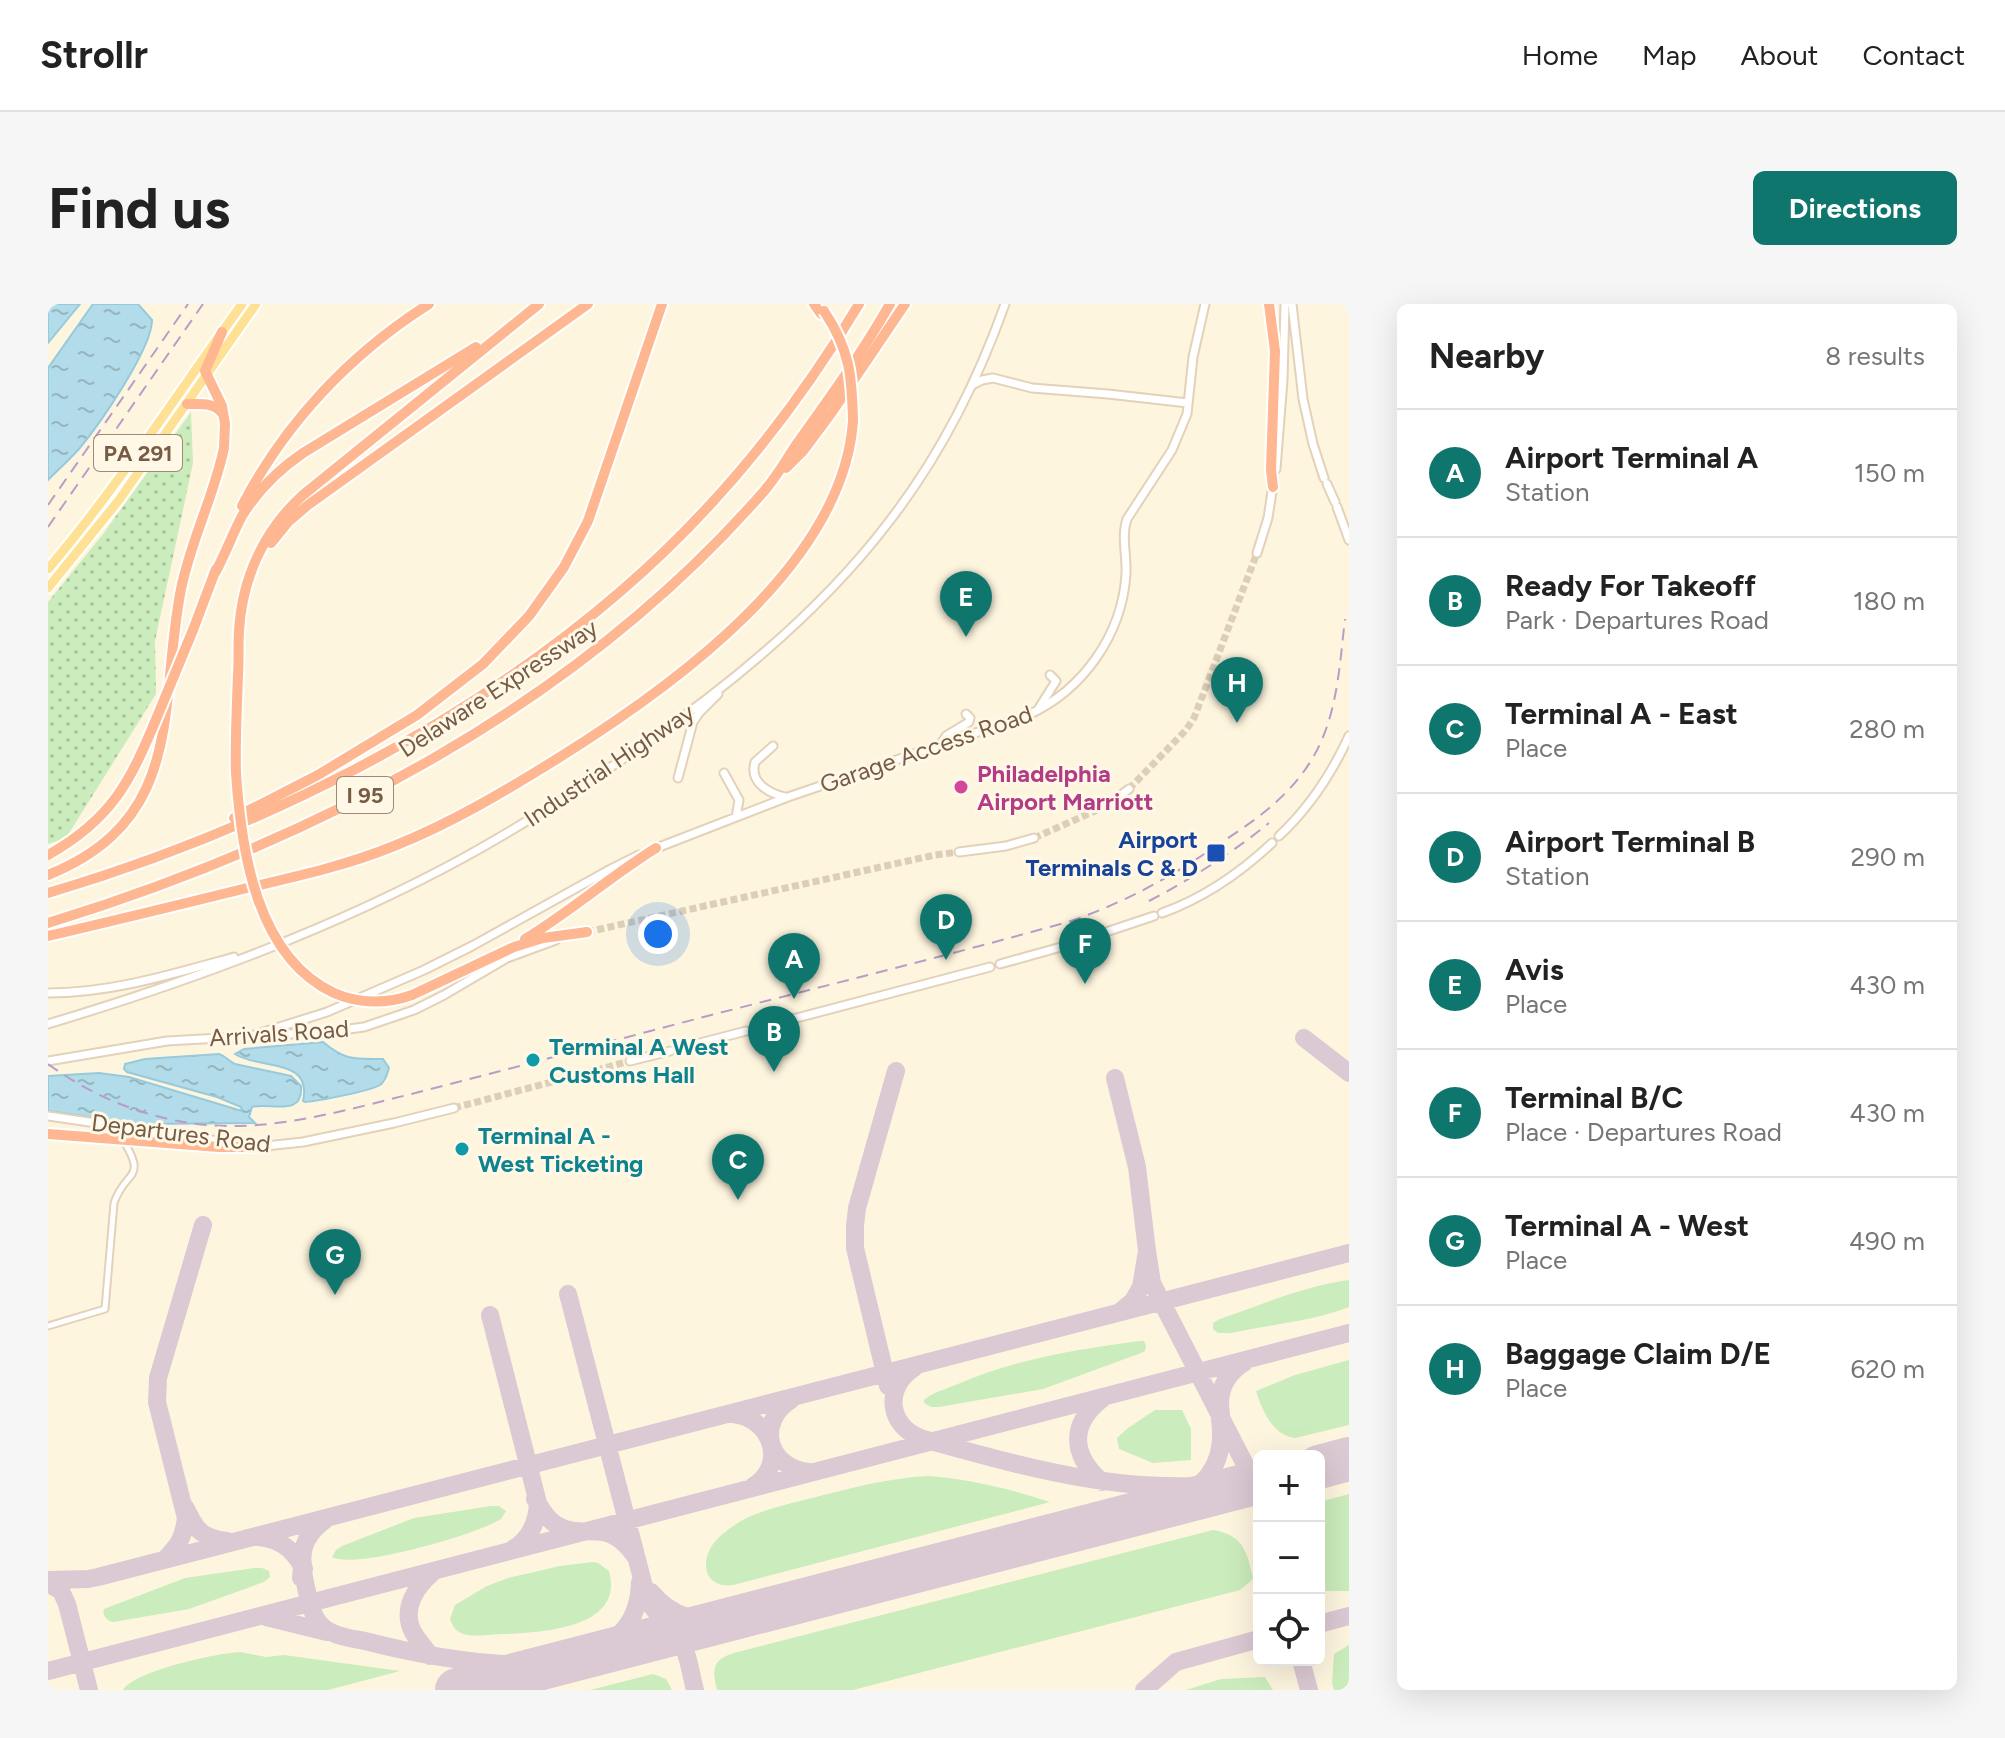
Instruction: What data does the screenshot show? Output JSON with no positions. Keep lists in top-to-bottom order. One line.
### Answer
{"streets":{"highway":["Delaware Expressway","I 95"],"main road":["PA 291"],"street":["Garage Access Road","Industrial Highway","Arrivals Road","Departures Road"]},"crossings":[["Garage Access Road","Arrivals Road"]],"places":{"other":["Philadelphia Airport Marriott","Terminal A West Customs Hall","Terminal A - West Ticketing"],"transit":["Airport Terminals C & D"]},"page":{"header":"Strollr","nav":["Home","Map","About","Contact"],"buttons":"Directions","title":"Find us","heading":["Nearby","8 results"],"list":[{"mark":"A","name":"Airport Terminal A","note":"Station","value":"150 m"},{"mark":"B","name":"Ready For Takeoff","note":"Park · Departures Road","value":"180 m"},{"mark":"C","name":"Terminal A - East","note":"Place","value":"280 m"},{"mark":"D","name":"Airport Terminal B","note":"Station","value":"290 m"},{"mark":"E","name":"Avis","note":"Place","value":"430 m"},{"mark":"F","name":"Terminal B/C","note":"Place · Departures Road","value":"430 m"},{"mark":"G","name":"Terminal A - West","note":"Place","value":"490 m"},{"mark":"H","name":"Baggage Claim D/E","note":"Place","value":"620 m"}],"pins":["E","H","D","F","A","B","C","G"],"map_buttons":["+","−"]}}
